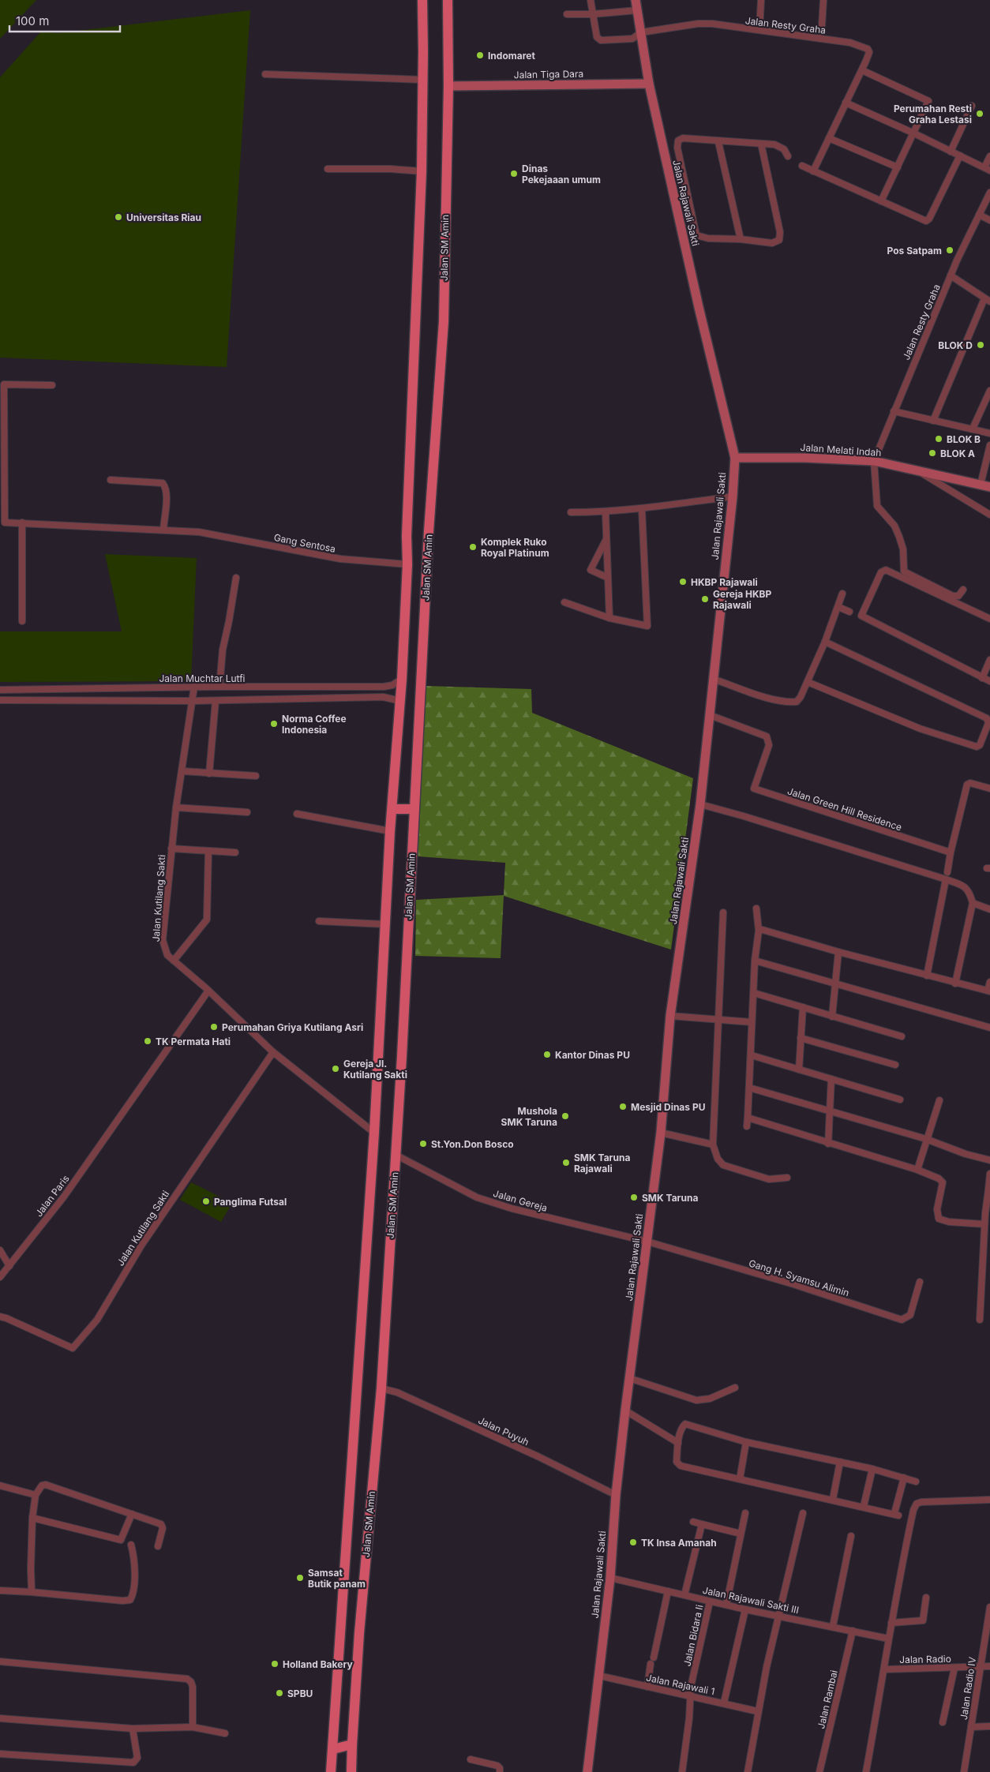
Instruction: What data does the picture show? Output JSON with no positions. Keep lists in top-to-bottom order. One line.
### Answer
{"streets":{"main road":["Jalan SM Amin"],"street":["Jalan Resty Graha","Jalan Tiga Dara","Jalan Rajawali Sakti","Jalan Melati Indah","Gang Sentosa","Jalan Muchtar Lutfi","Jalan Green Hill Residence","Jalan Kutilang Sakti","Jalan Paris","Jalan Gereja","Gang H. Syamsu Alimin","Jalan Puyuh","Jalan Rajawali Sakti III","Jalan Bidara Ii","Jalan Radio","Jalan Rajawali 1","Jalan Radio IV","Jalan Rambai"]},"crossings":[["Jalan Resty Graha","Jalan Rajawali Sakti"],["Jalan Resty Graha","Jalan Melati Indah"],["Jalan Tiga Dara","Jalan Rajawali Sakti"],["Jalan Tiga Dara","Jalan SM Amin"],["Jalan Rajawali Sakti","Jalan Melati Indah"],["Jalan Rajawali Sakti","Jalan Green Hill Residence"],["Jalan Rajawali Sakti","Jalan Gereja"],["Jalan Rajawali Sakti","Gang H. Syamsu Alimin"],["Jalan Rajawali Sakti","Jalan Puyuh"],["Jalan Rajawali Sakti","Jalan Rajawali Sakti III"],["Jalan Rajawali Sakti","Jalan Rajawali 1"],["Jalan SM Amin","Gang Sentosa"],["Jalan SM Amin","Jalan Muchtar Lutfi"],["Jalan SM Amin","Jalan Kutilang Sakti"],["Jalan SM Amin","Jalan Gereja"],["Jalan SM Amin","Jalan Puyuh"],["Jalan Muchtar Lutfi","Jalan Kutilang Sakti"],["Jalan Kutilang Sakti","Jalan Paris"],["Jalan Gereja","Gang H. Syamsu Alimin"],["Jalan Rajawali Sakti III","Jalan Bidara Ii"],["Jalan Rajawali Sakti III","Jalan Rambai"],["Jalan Bidara Ii","Jalan Rajawali 1"],["Jalan Radio","Jalan Radio IV"]],"places":["Indomaret","Perumahan Resti Graha Lestasi","Dinas Pekejaaan umum","Universitas Riau","Pos Satpam","BLOK D","BLOK B","BLOK A","Komplek Ruko Royal Platinum","HKBP Rajawali","Gereja HKBP Rajawali","Norma Coffee Indonesia","Perumahan Griya Kutilang Asri","TK Permata Hati","Kantor Dinas PU","Gereja Jl. Kutilang Sakti","Mesjid Dinas PU","Mushola SMK Taruna","St.Yon.Don Bosco","SMK Taruna Rajawali","SMK Taruna","Panglima Futsal","TK Insa Amanah","Samsat Butik panam","Holland Bakery","SPBU"],"scale_bar":"100 m"}
